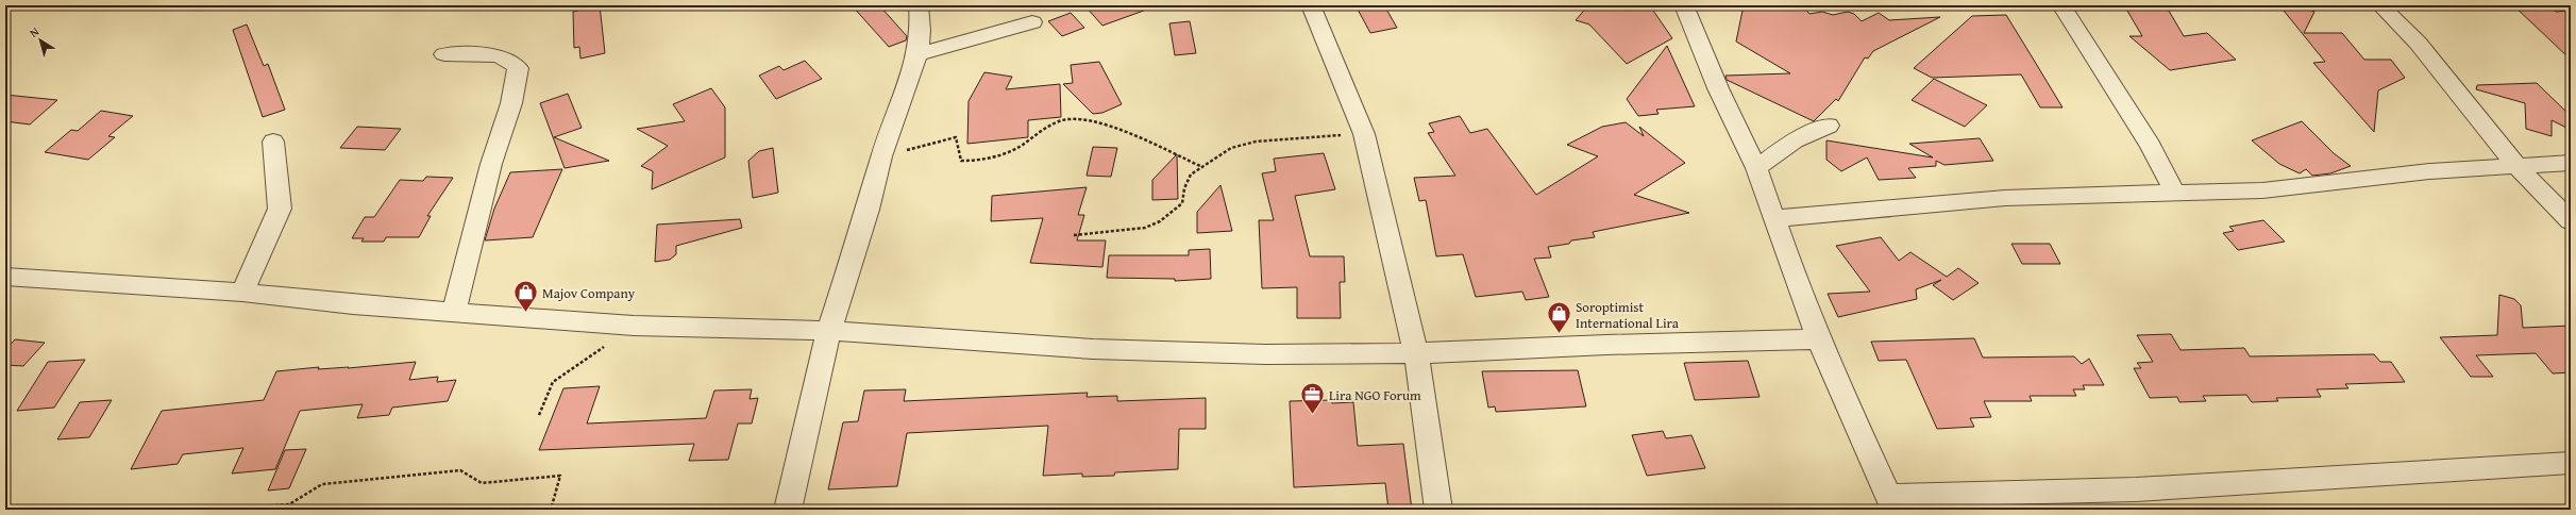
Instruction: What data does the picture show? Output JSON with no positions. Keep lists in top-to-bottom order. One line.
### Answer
{"places":{"shop":["Majov Company","Soroptimist International Lira"],"office":["Lira NGO Forum"]},"north":"top left"}
